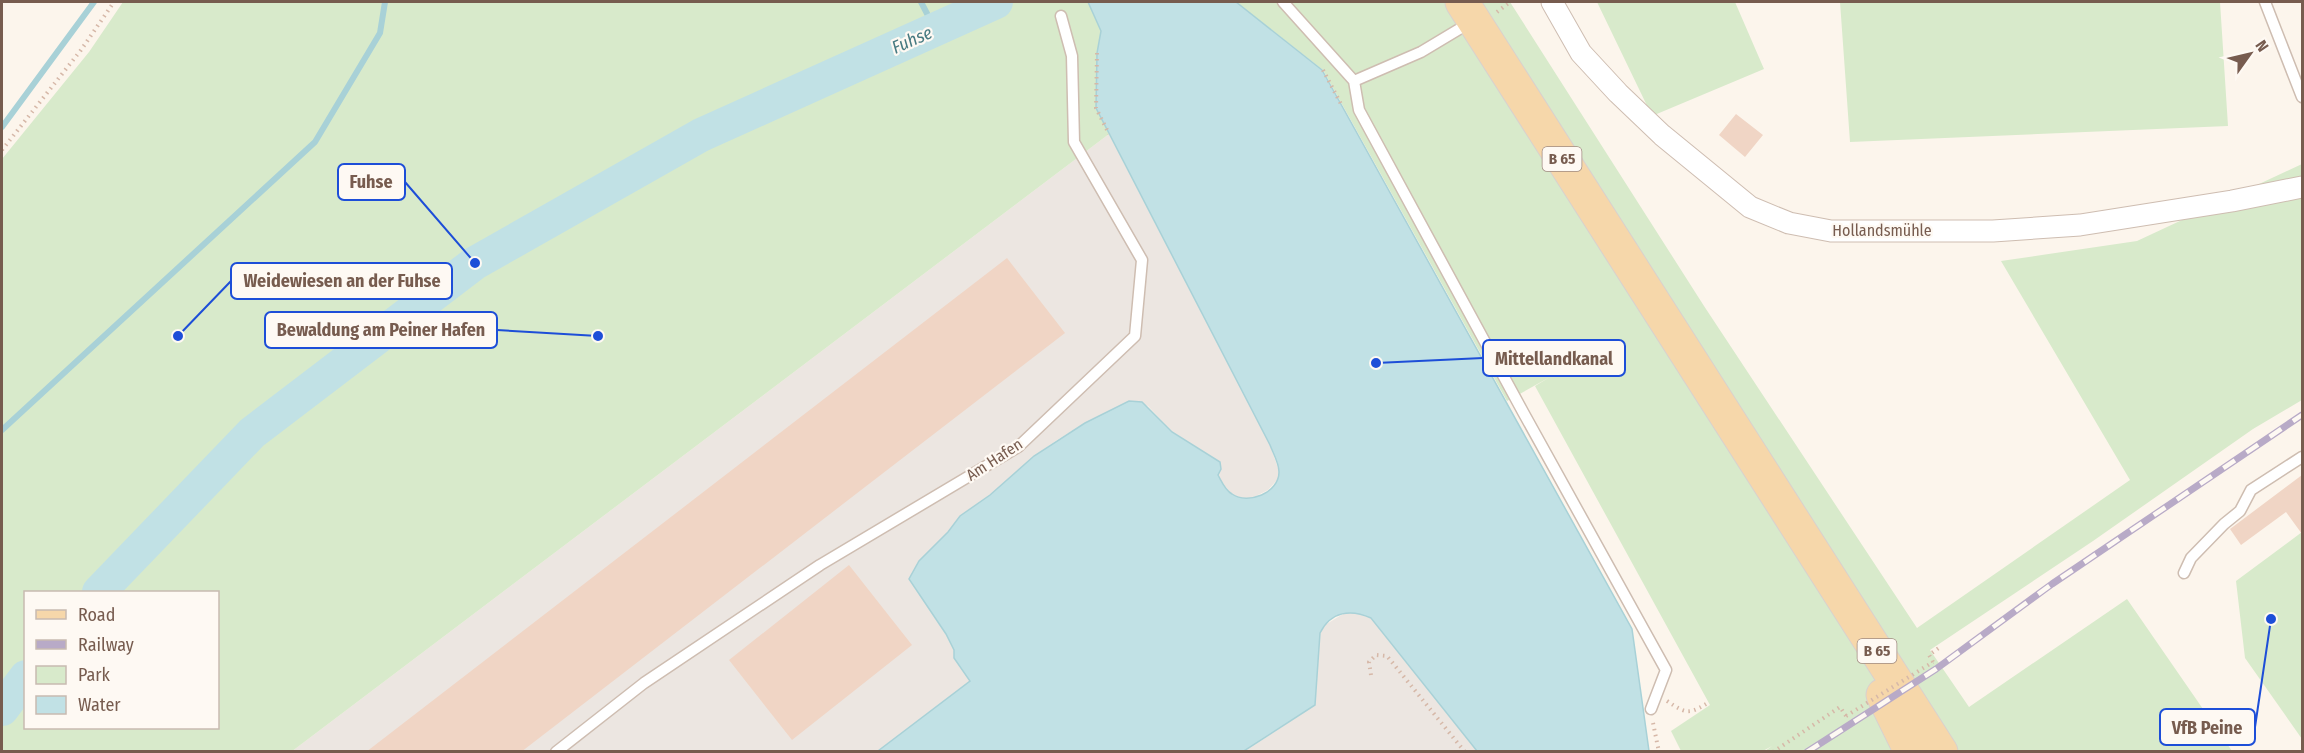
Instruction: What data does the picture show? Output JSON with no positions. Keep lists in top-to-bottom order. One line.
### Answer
{"streets":{"main road":["B 65"],"street":["Hollandsmühle"],"lane":["Am Hafen"]},"water":["Fuhse"],"places":["Fuhse","Weidewiesen an der Fuhse","Bewaldung am Peiner Hafen","Mittellandkanal","VfB Peine"],"legend":["Road","Railway","Park","Water"],"north":"top right"}
